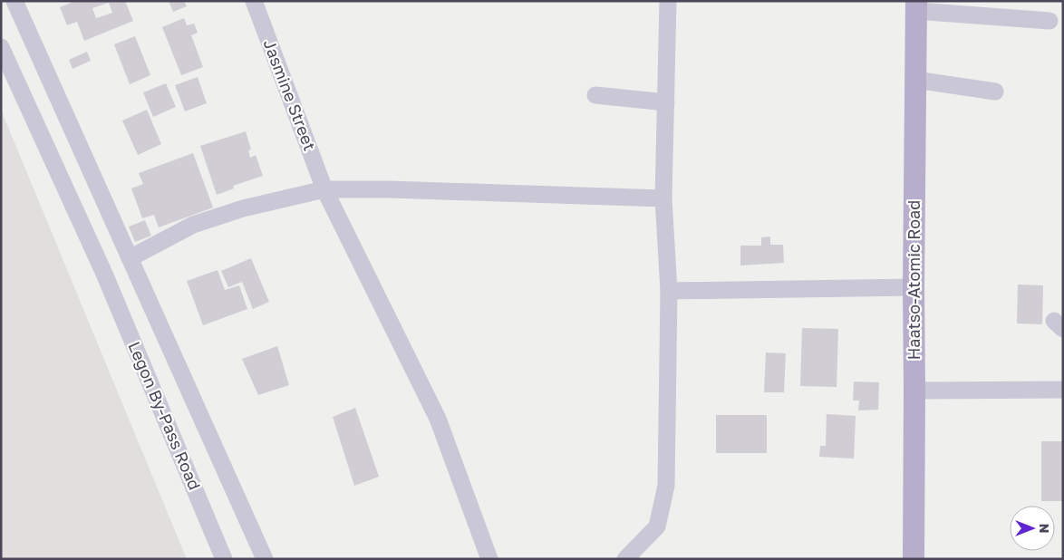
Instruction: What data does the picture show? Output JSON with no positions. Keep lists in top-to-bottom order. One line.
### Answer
{"streets":{"main road":["Haatso-Atomic Road"],"street":["Jasmine Street","Legon By-Pass Road"]},"north":"right"}
